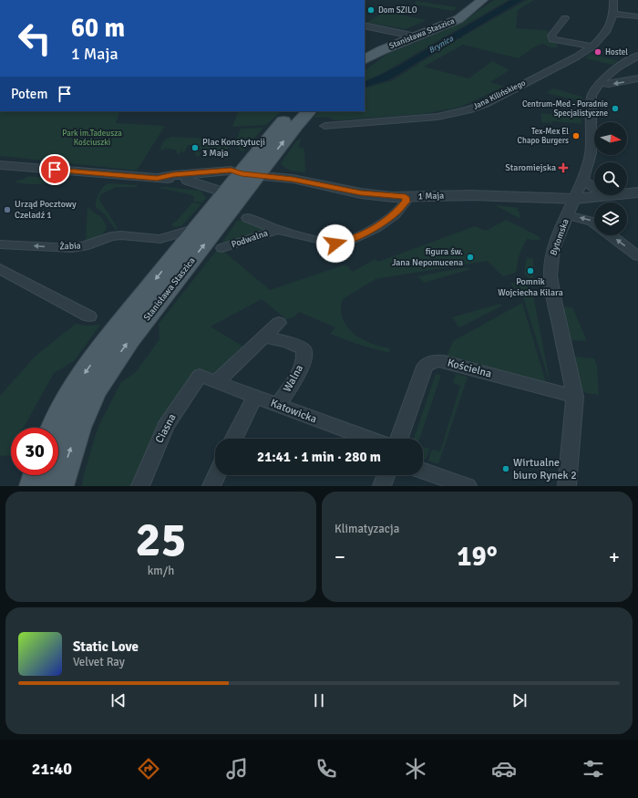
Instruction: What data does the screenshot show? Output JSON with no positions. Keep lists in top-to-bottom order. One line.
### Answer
{"streets":{"main road":["Stanisława Staszica"],"street":["Jana Kilińskiego","1 Maja","Bytomska","Podwalna","Żabia","Kościelna","Walna","Katowicka","Ciasna"]},"crossings":[["Stanisława Staszica","1 Maja"],["Stanisława Staszica","Żabia"],["1 Maja","Bytomska"],["1 Maja","Podwalna"],["Bytomska","Kościelna"],["Walna","Katowicka"],["Katowicka","Ciasna"]],"one_way":["Żabia"],"water":["Brynica"],"parks":["Park im.Tadeusza Kościuszki"],"places":{"other":["Dom SZILO","Hostel","Centrum-Med - Poradnie Specjalistyczne","Tex-Mex El Chapo Burgers","Plac Konstytucji 3 Maja","Urząd Pocztowy Czeladź 1","figura św. Jana Nepomucena","Pomnik Wojciecha Kilara","Wirtualne biuro Rynek 2"],"health":["Staromiejska"]},"north":"right","page":{"turn":["60 m","1 Maja"],"then":"Potem","limit":"30","trip":"21:41 · 1 min · 280 m","tile":[["25","km/h"],"Klimatyzacja"],"heat":["−","19°","+"],"song":["Static Love","Velvet Ray"],"tabs":"21:40"}}
